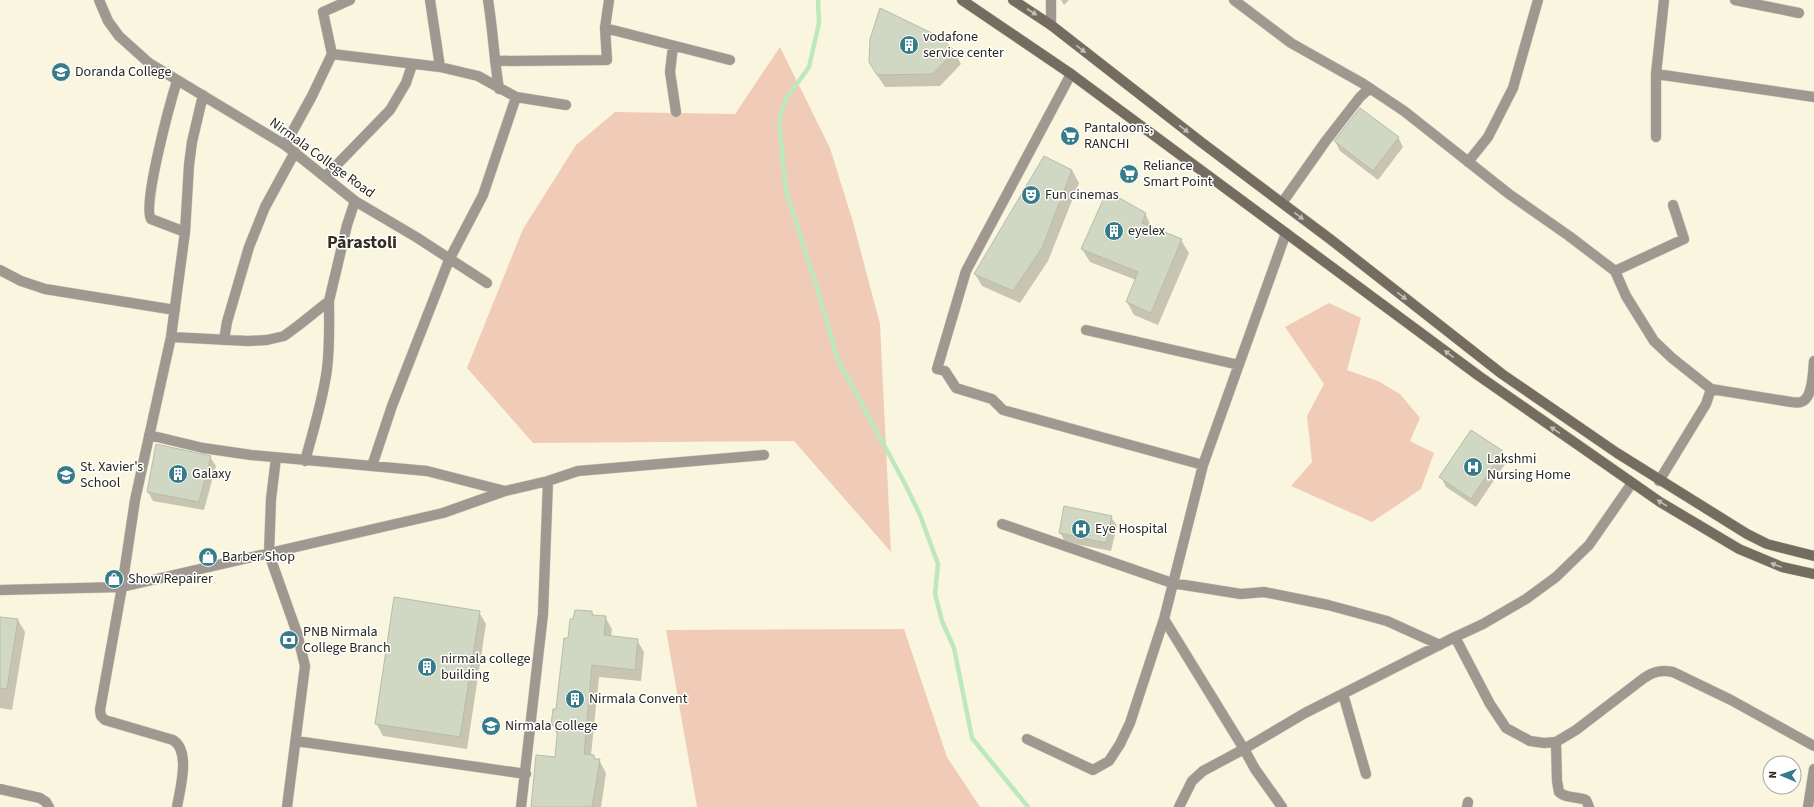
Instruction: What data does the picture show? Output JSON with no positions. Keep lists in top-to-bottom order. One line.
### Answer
{"streets":{"street":["Nirmala College Road"]},"districts":["Pārastoli"],"places":{"building":["vodafone service center","eyelex","Galaxy","nirmala college building","Nirmala Convent"],"school or university":["Doranda College","St. Xavier's School","Nirmala College"],"supermarket":["Pantaloons, RANCHI","Reliance Smart Point"],"theatre":["Fun cinemas"],"hospital":["Lakshmi Nursing Home","Eye Hospital"],"shop":["Barber Shop","Show Repairer"],"bank":["PNB Nirmala College Branch"]},"north":"left"}
